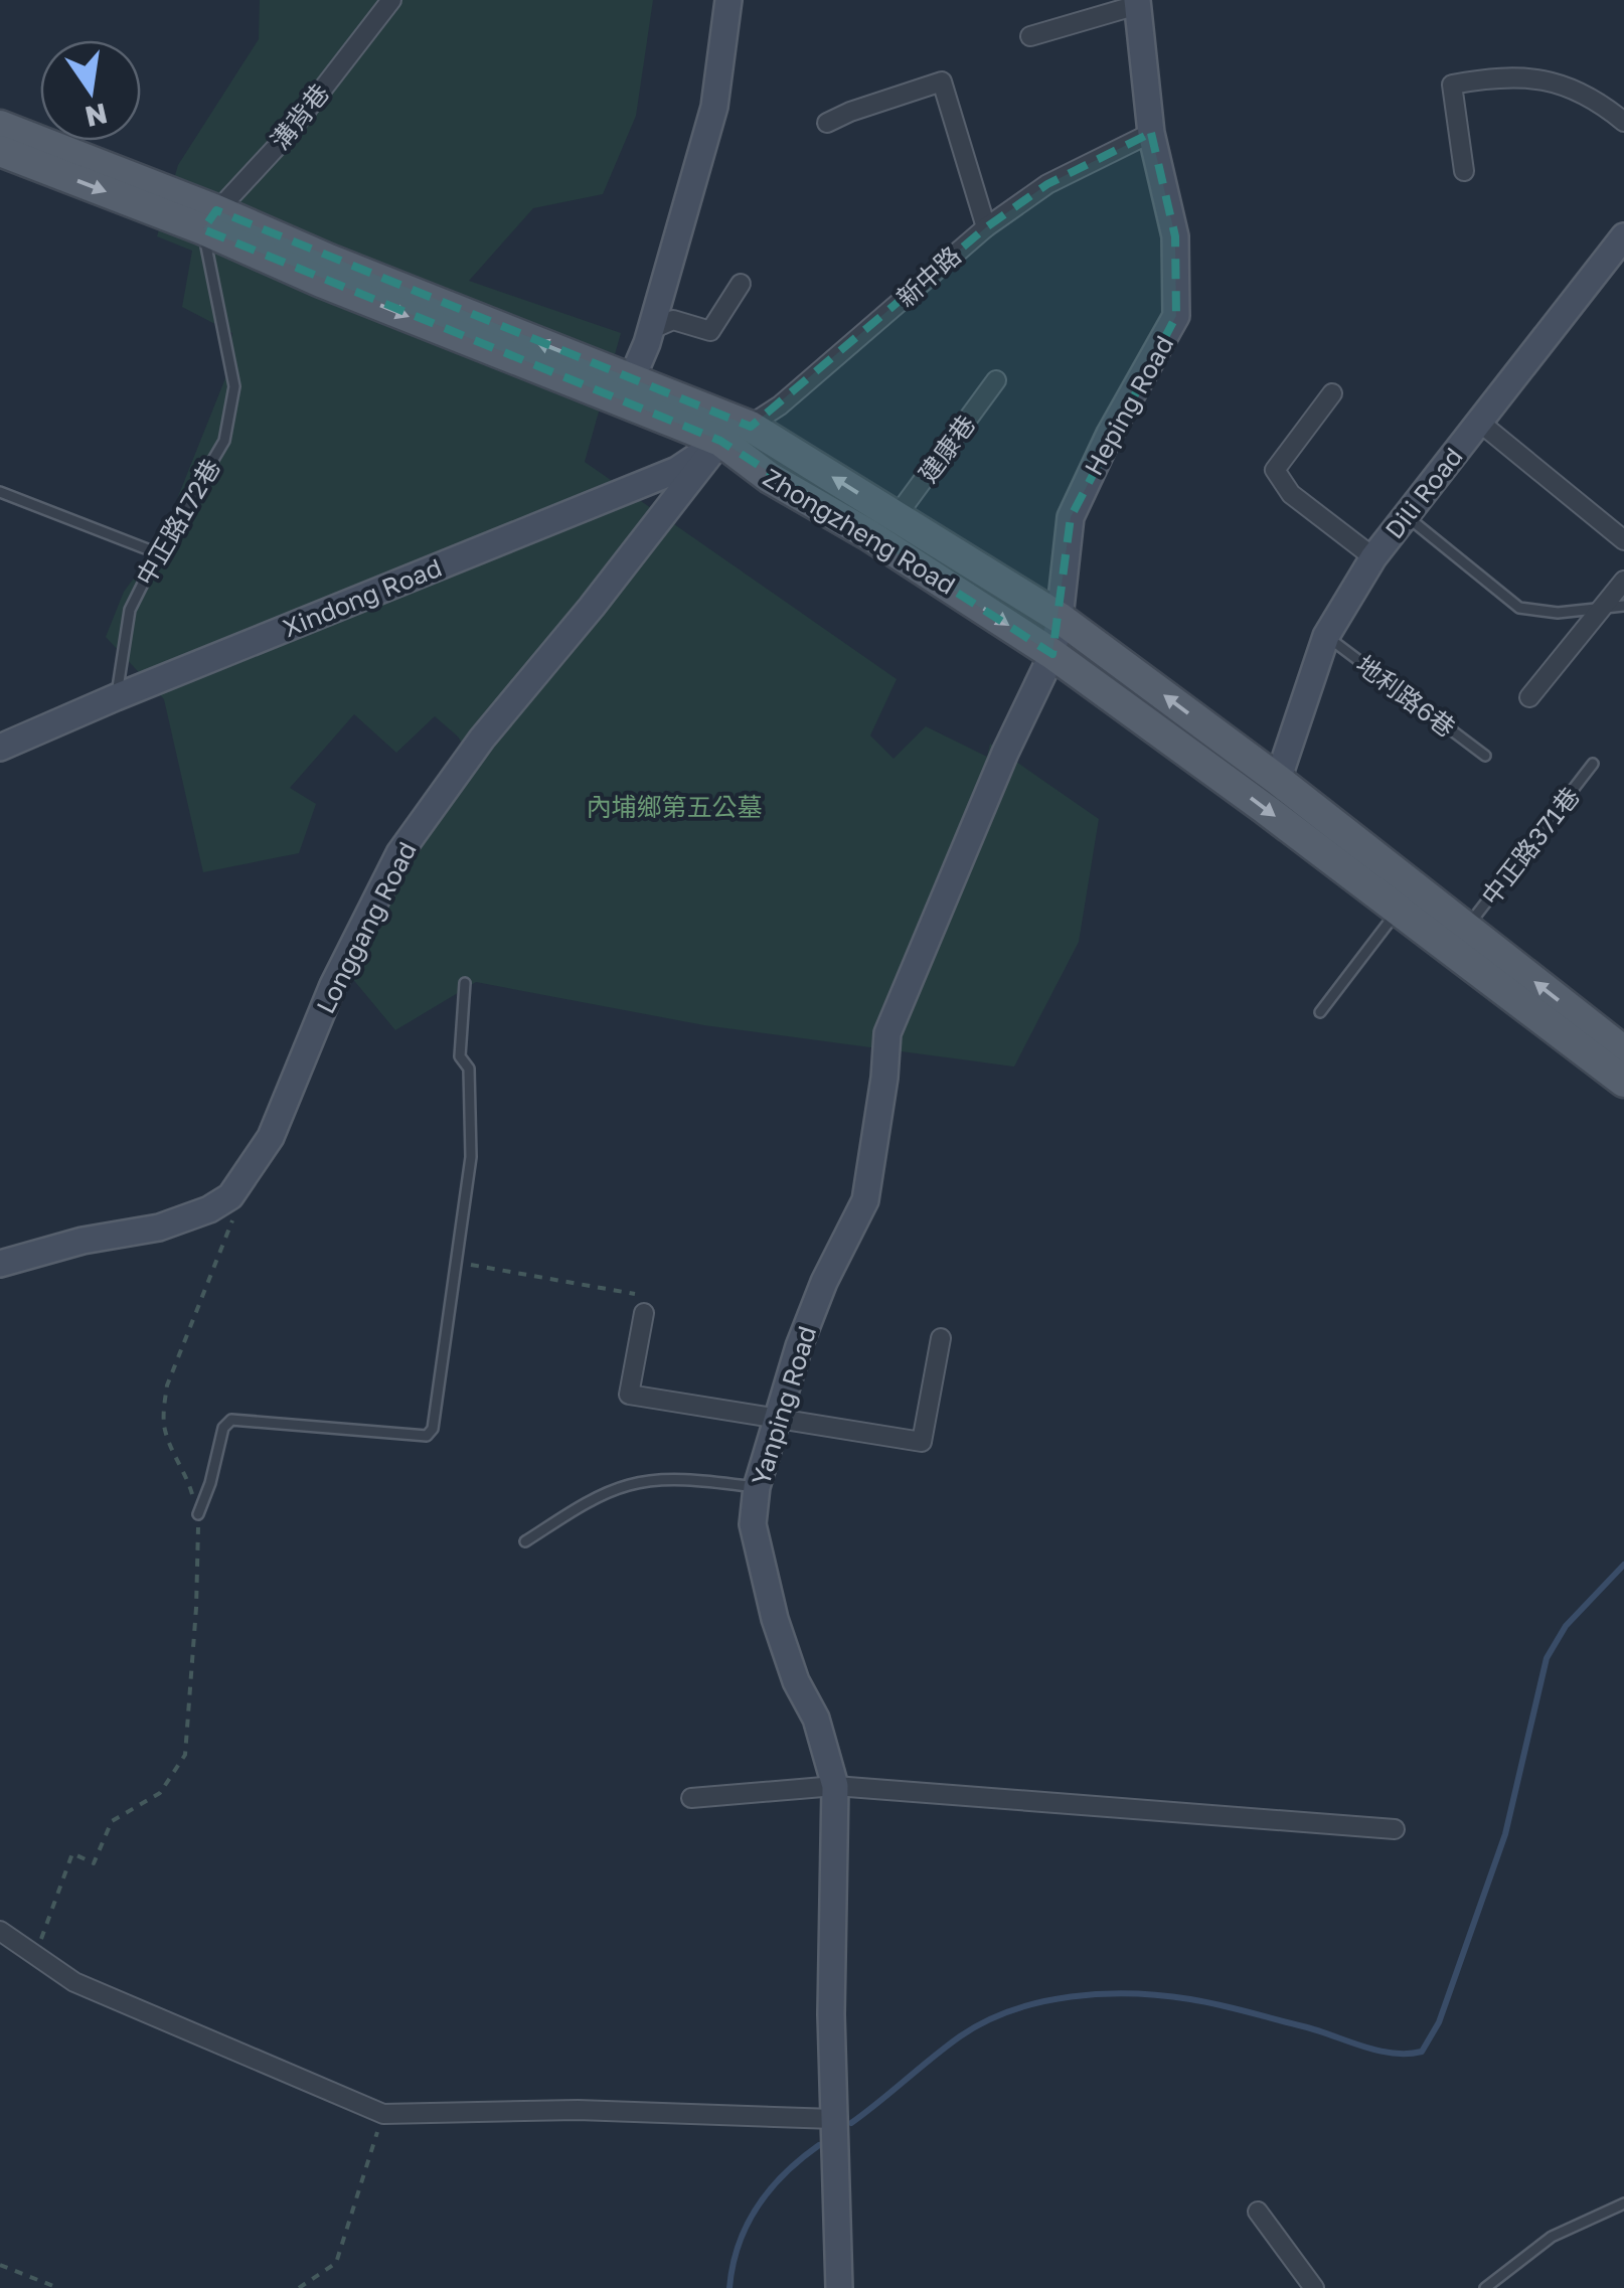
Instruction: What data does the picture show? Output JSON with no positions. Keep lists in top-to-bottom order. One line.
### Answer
{"streets":{"main road":["Zhongzheng Road"],"street":["溝背巷","新中路","Heping Road","建康巷","Dili Road","Xindong Road","Longgang Road","Yanping Road"],"lane":["中正路172巷","地利路6巷","中正路371巷"]},"crossings":[["溝背巷","中正路172巷"],["溝背巷","Zhongzheng Road"],["新中路","Heping Road"],["新中路","Zhongzheng Road"],["新中路","Xindong Road"],["新中路","Longgang Road"],["Heping Road","Zhongzheng Road"],["Heping Road","Yanping Road"],["建康巷","Zhongzheng Road"],["Dili Road","Zhongzheng Road"],["Dili Road","地利路6巷"],["中正路172巷","Zhongzheng Road"],["中正路172巷","Xindong Road"],["Zhongzheng Road","Xindong Road"],["Zhongzheng Road","中正路371巷"],["Zhongzheng Road","Longgang Road"],["Zhongzheng Road","Yanping Road"],["Xindong Road","Longgang Road"]],"parks":["內埔鄉第五公墓"],"north":"bottom"}
